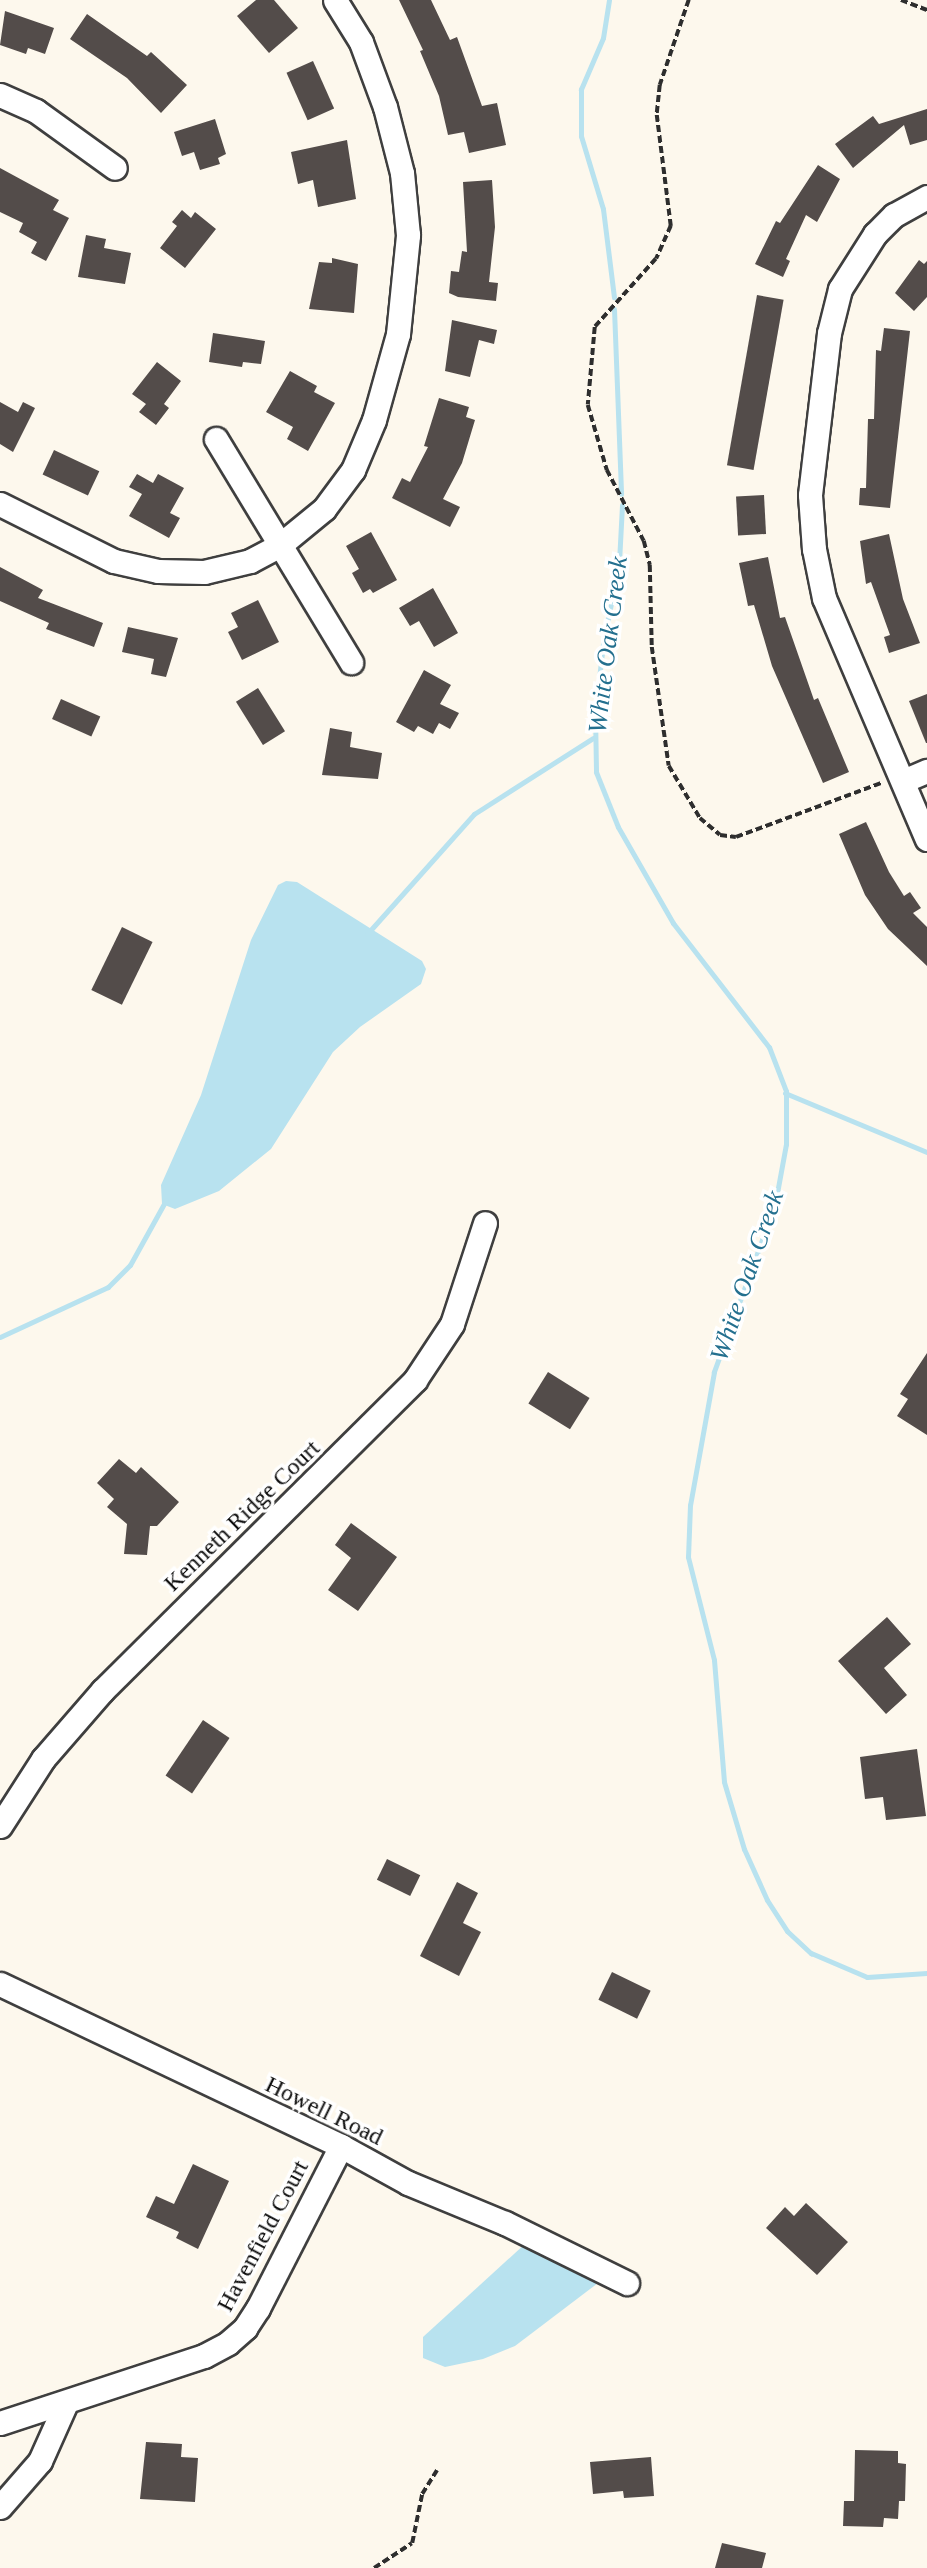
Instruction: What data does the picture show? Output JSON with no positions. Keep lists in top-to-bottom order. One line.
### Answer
{"streets":{"street":["Kenneth Ridge Court","Howell Road","Havenfield Court"]},"crossings":[["Howell Road","Havenfield Court"]],"water":["White Oak Creek"]}
